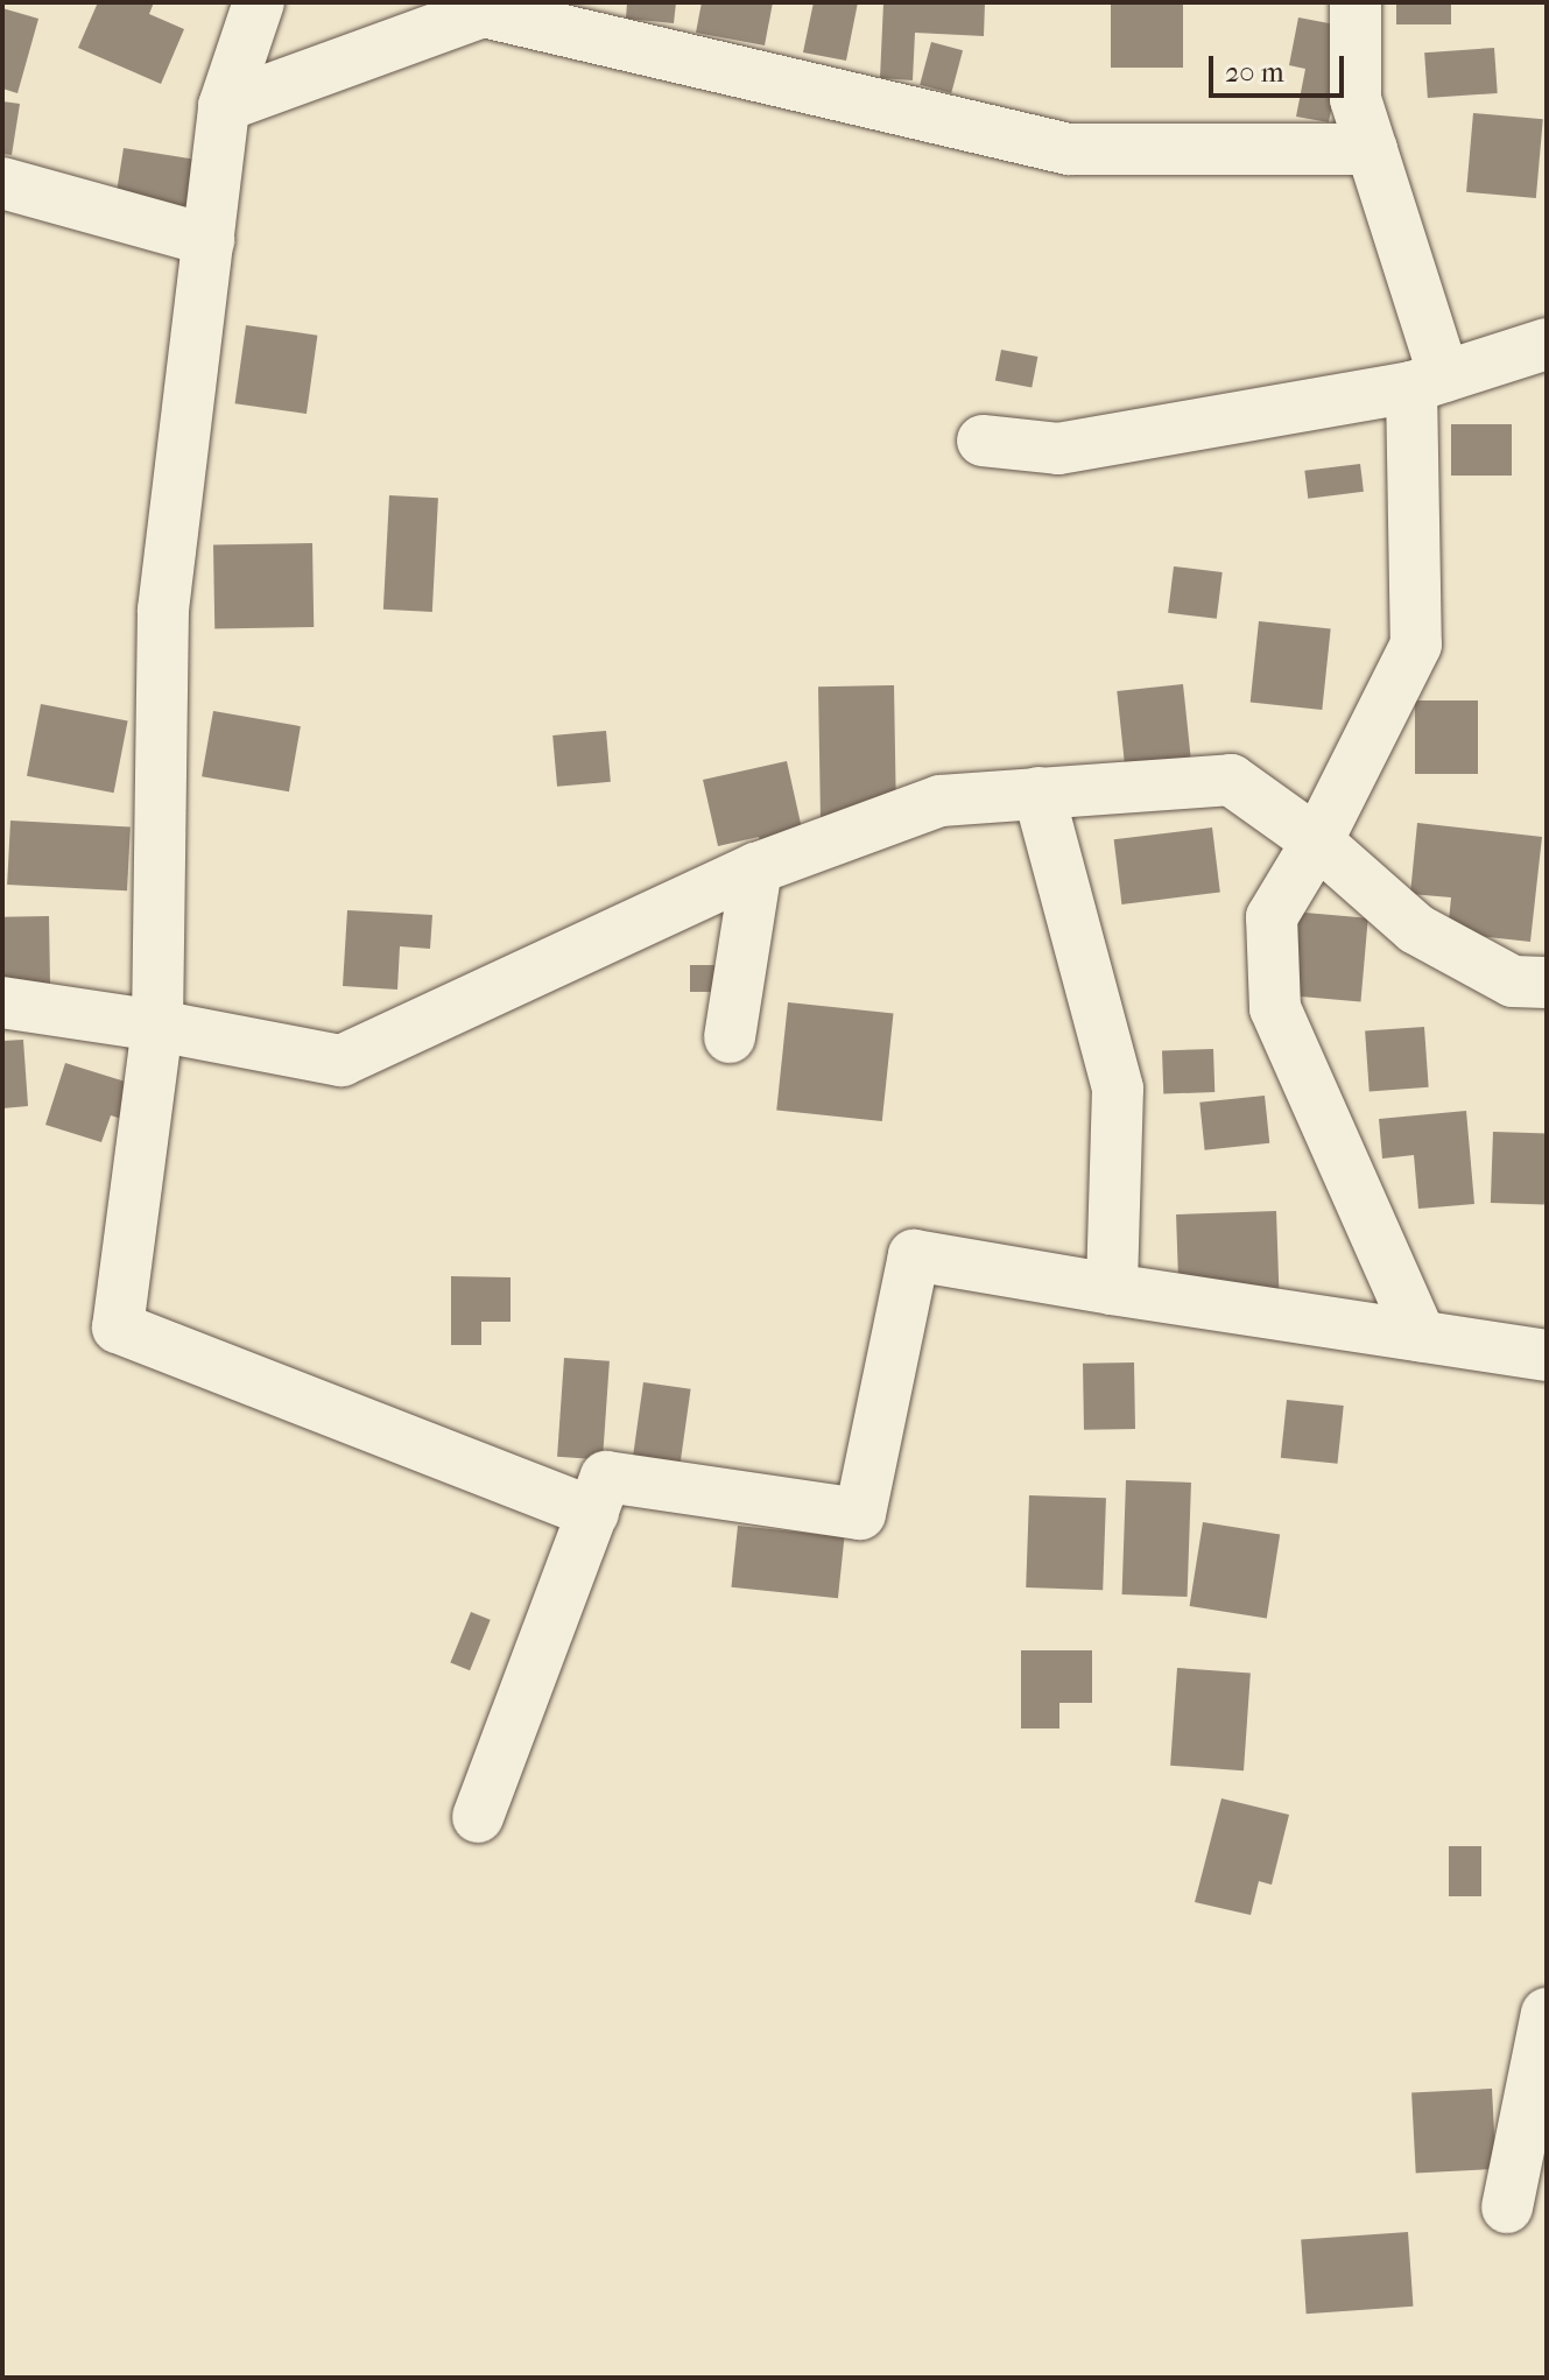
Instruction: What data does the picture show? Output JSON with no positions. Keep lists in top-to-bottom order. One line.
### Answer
{"scale_bar":"20 m"}
